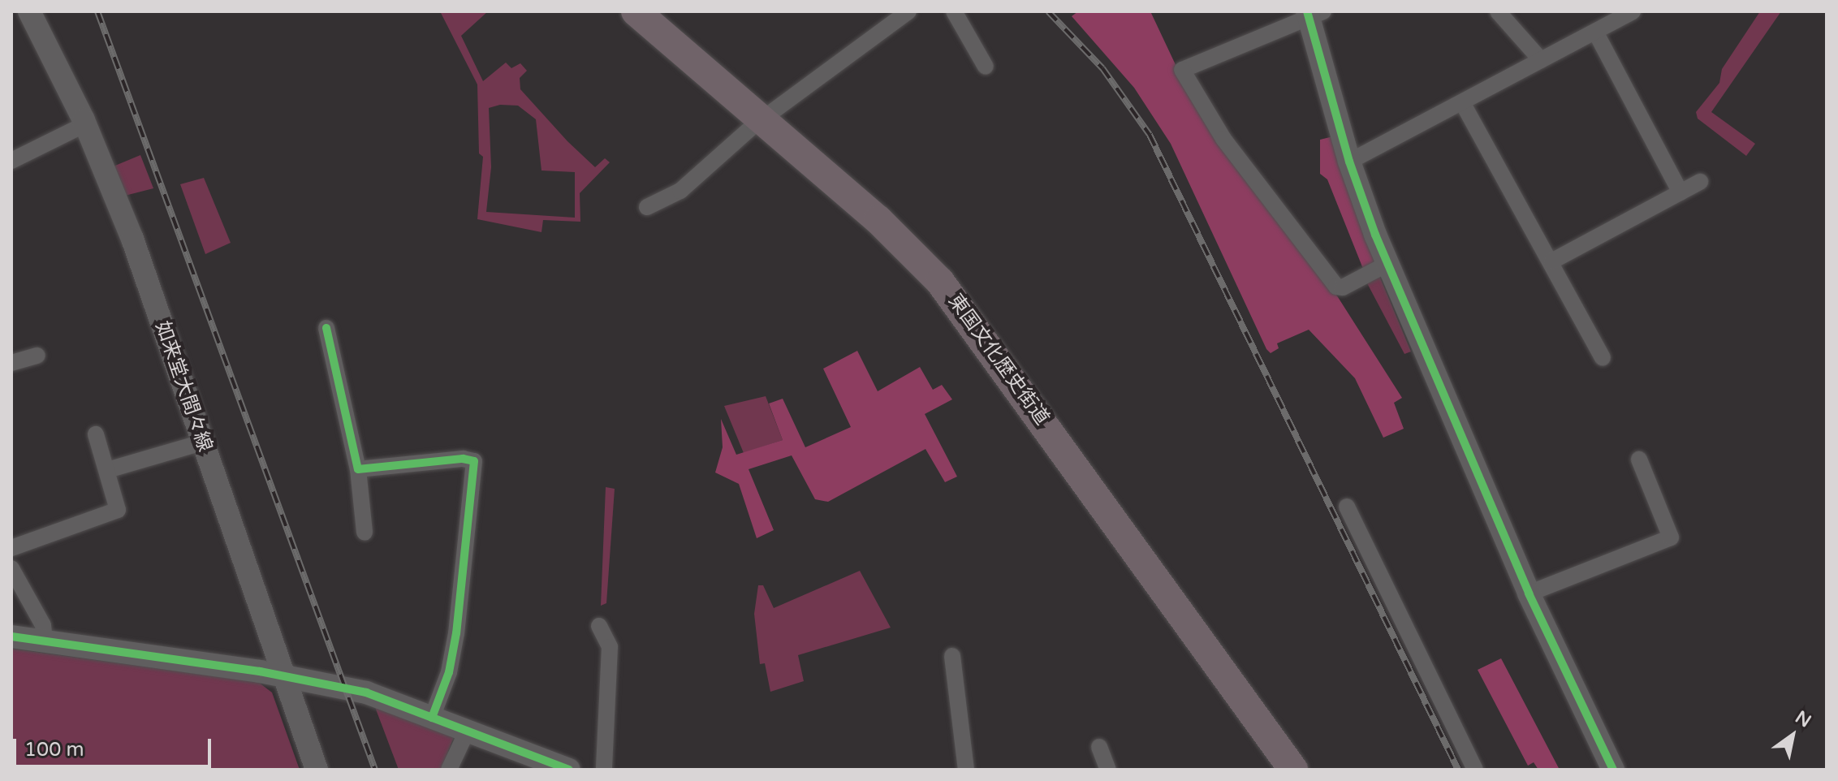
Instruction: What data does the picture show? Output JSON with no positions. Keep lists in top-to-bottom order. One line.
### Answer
{"streets":{"highway":["東国文化歴史街道"],"street":["如来堂大間々線"]},"scale_bar":"100 m","north":"top right"}
